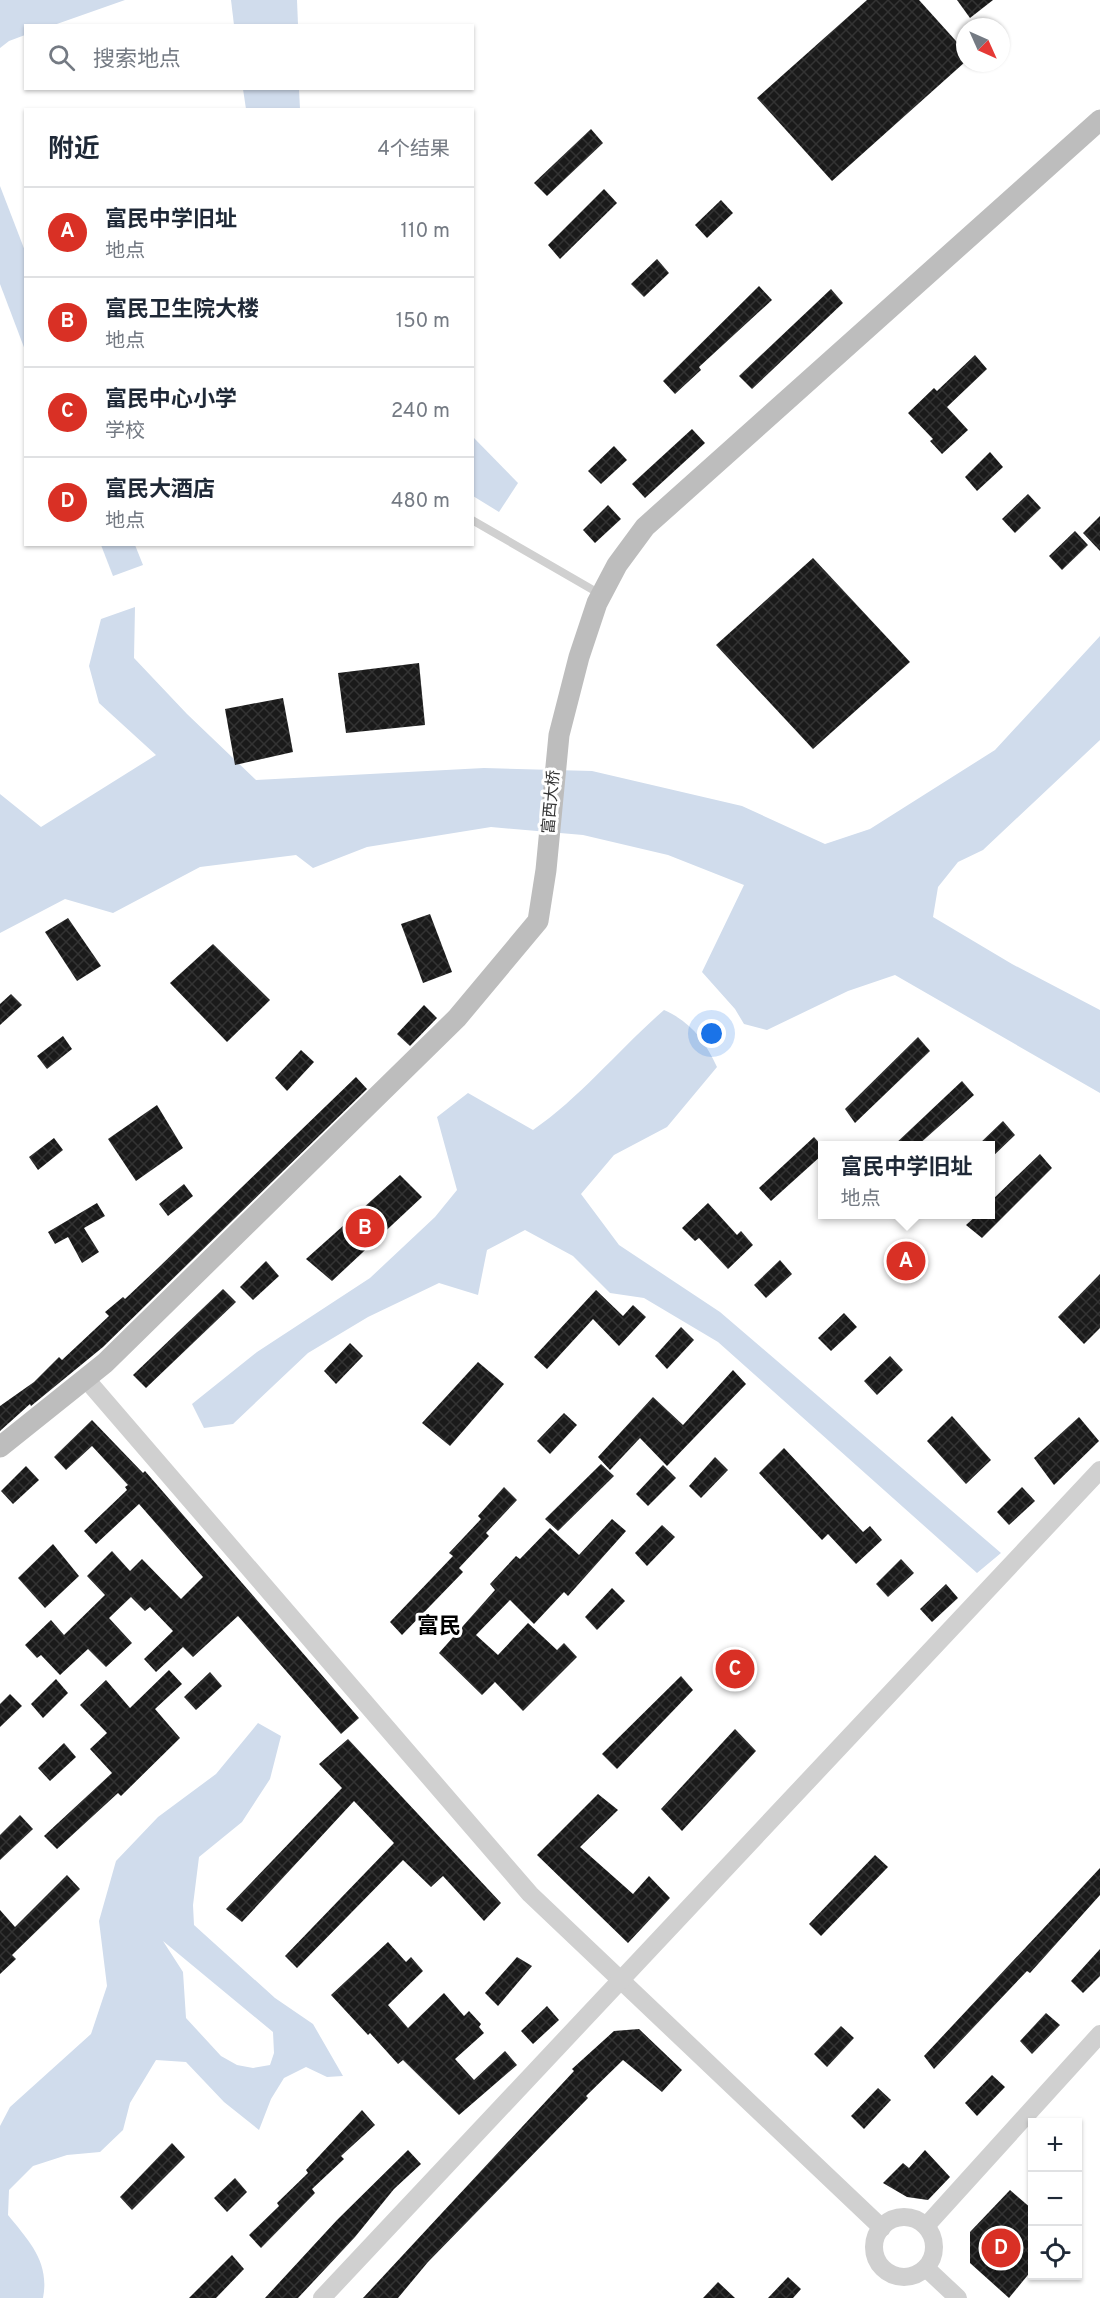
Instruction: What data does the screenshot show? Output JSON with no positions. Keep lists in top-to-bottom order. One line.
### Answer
{"streets":{"main road":["富西大桥"]},"districts":["富民"],"north":"bottom right","page":{"search":"搜索地点","heading":["附近","4个结果"],"list":[{"mark":"A","name":"富民中学旧址","note":"地点","value":"110 m"},{"mark":"B","name":"富民卫生院大楼","note":"地点","value":"150 m"},{"mark":"C","name":"富民中心小学","note":"学校","value":"240 m"},{"mark":"D","name":"富民大酒店","note":"地点","value":"480 m"}],"popup":["富民中学旧址","地点"],"pins":["B","A","C","D"],"map_buttons":["+","−"]}}
